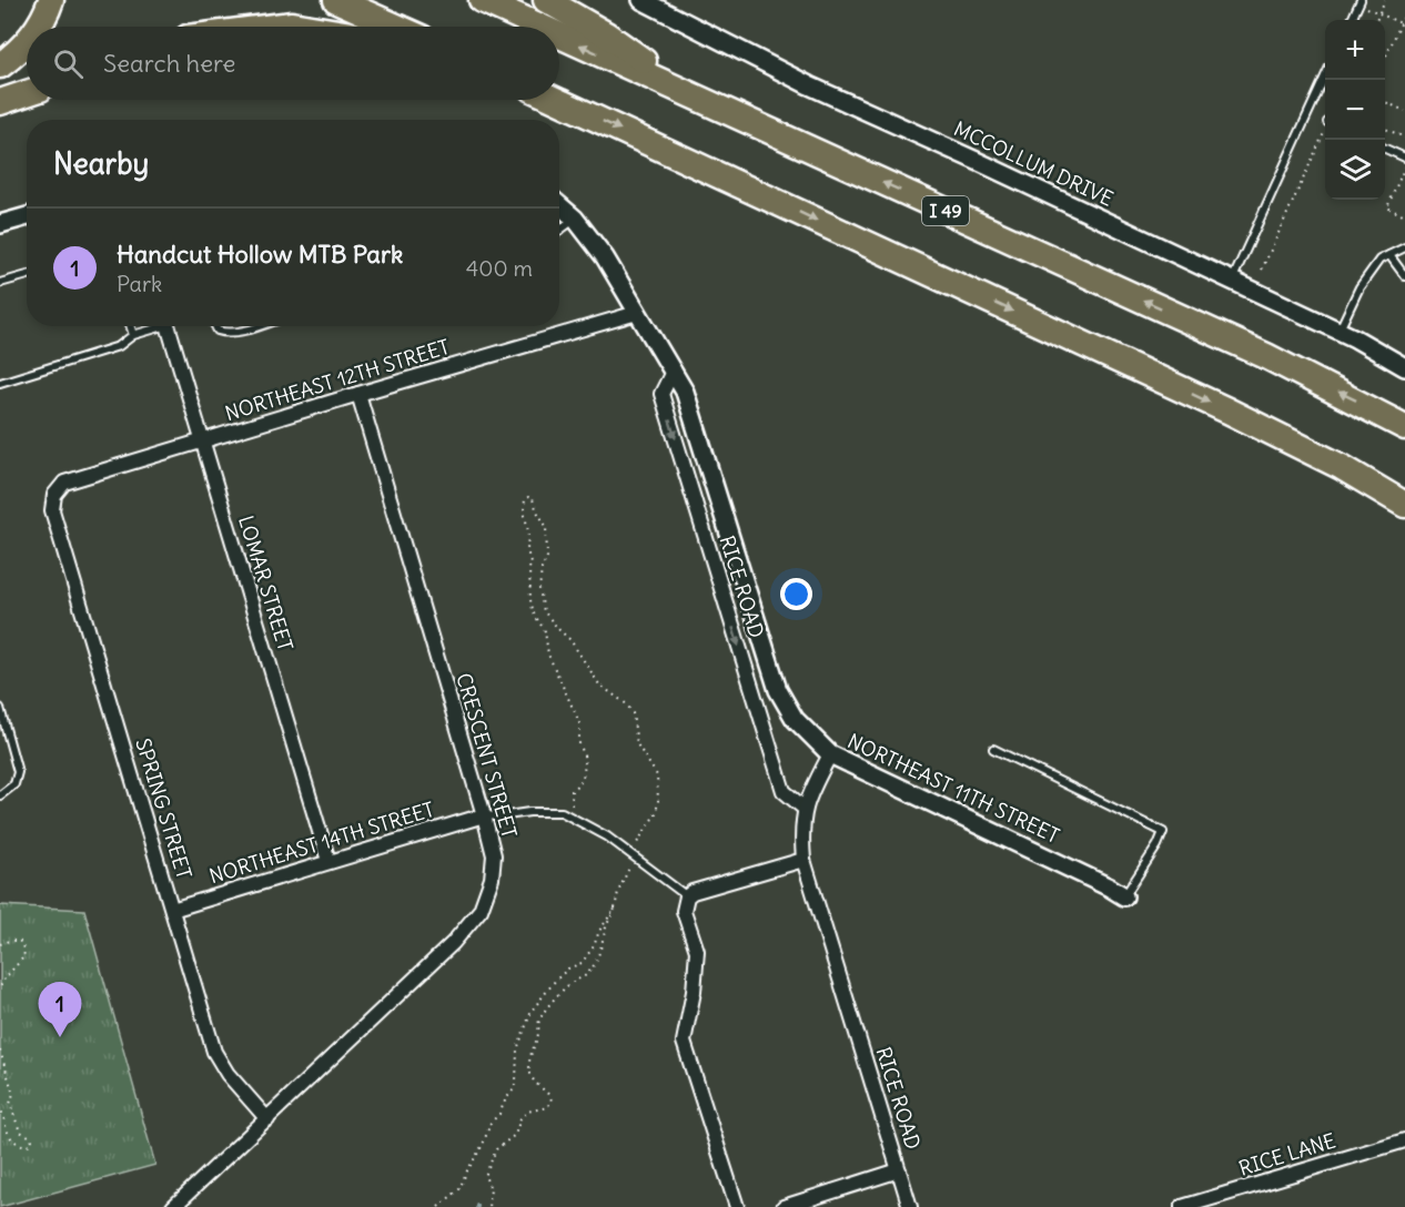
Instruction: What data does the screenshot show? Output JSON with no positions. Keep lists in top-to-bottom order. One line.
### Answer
{"streets":{"highway":["I 49"],"street":["MCCOLLUM DRIVE","NORTHEAST 12TH STREET","LOMAR STREET","RICE ROAD","CRESCENT STREET","NORTHEAST 11TH STREET","SPRING STREET","NORTHEAST 14TH STREET","RICE LANE"]},"crossings":[["NORTHEAST 12TH STREET","LOMAR STREET"],["NORTHEAST 12TH STREET","CRESCENT STREET"],["NORTHEAST 12TH STREET","NORTHEAST 11TH STREET"],["NORTHEAST 12TH STREET","SPRING STREET"],["LOMAR STREET","NORTHEAST 14TH STREET"],["RICE ROAD","NORTHEAST 11TH STREET"],["CRESCENT STREET","SPRING STREET"],["CRESCENT STREET","NORTHEAST 14TH STREET"],["SPRING STREET","NORTHEAST 14TH STREET"]],"one_way":["RICE ROAD"],"page":{"map_buttons":["+","−"],"search":"Search here","heading":"Nearby","list":[{"mark":"1","name":"Handcut Hollow MTB Park","note":"Park","value":"400 m"}],"pins":"1"}}
